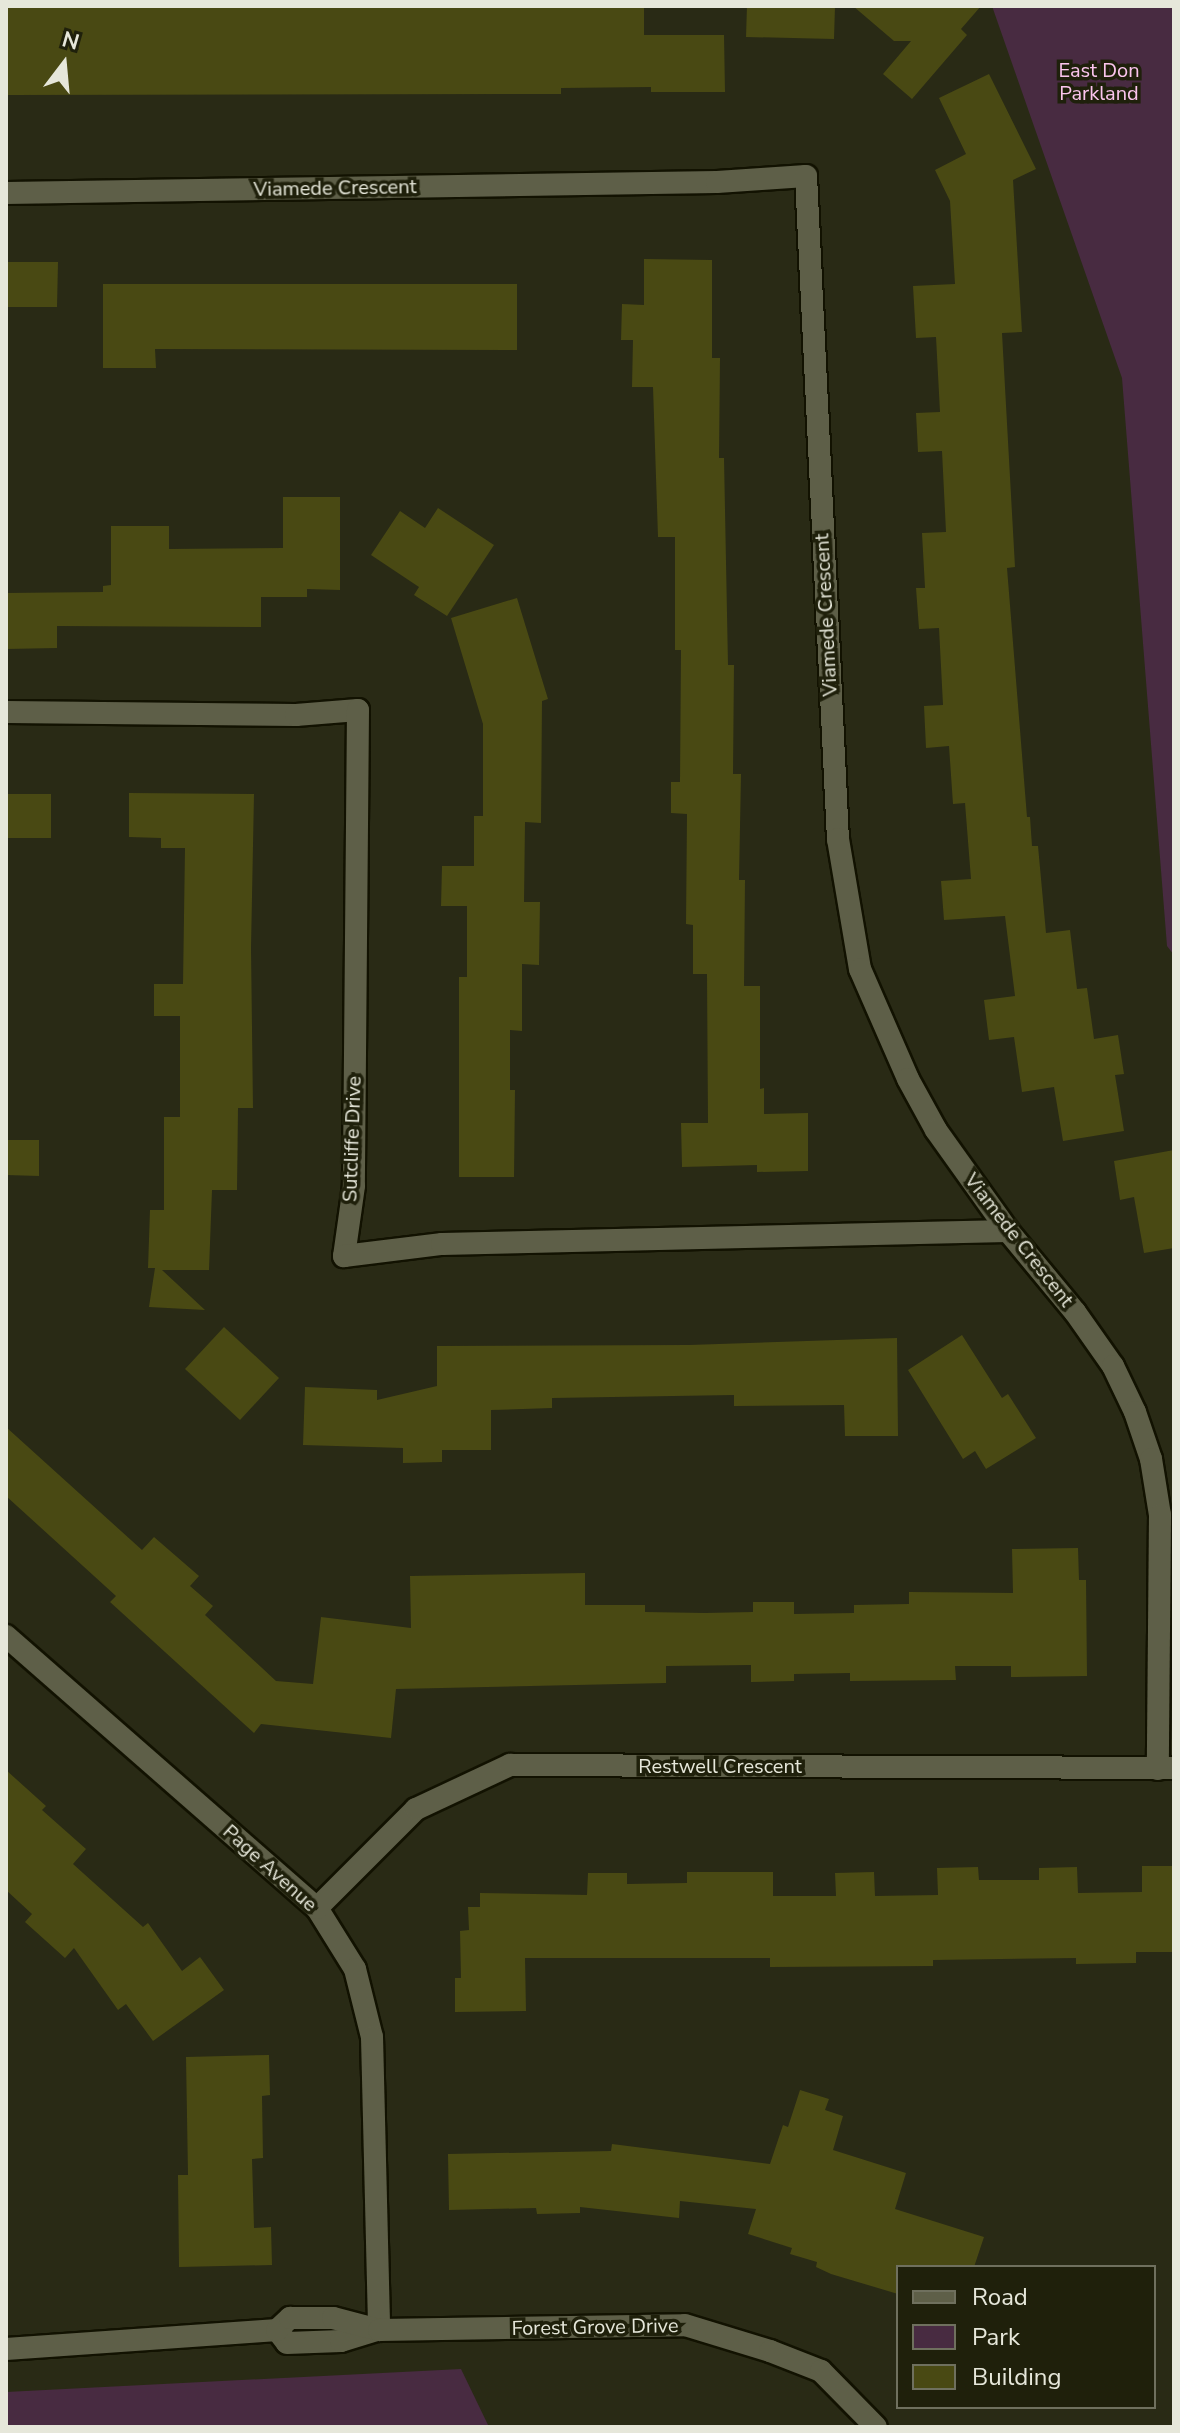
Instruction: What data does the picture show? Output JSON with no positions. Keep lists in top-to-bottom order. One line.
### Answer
{"streets":{"street":["Viamede Crescent","Sutcliffe Drive","Restwell Crescent","Page Avenue","Forest Grove Drive"]},"crossings":[["Viamede Crescent","Sutcliffe Drive"],["Viamede Crescent","Restwell Crescent"],["Restwell Crescent","Page Avenue"],["Page Avenue","Forest Grove Drive"]],"parks":["East Don Parkland"],"legend":["Road","Park","Building"],"north":"top"}
